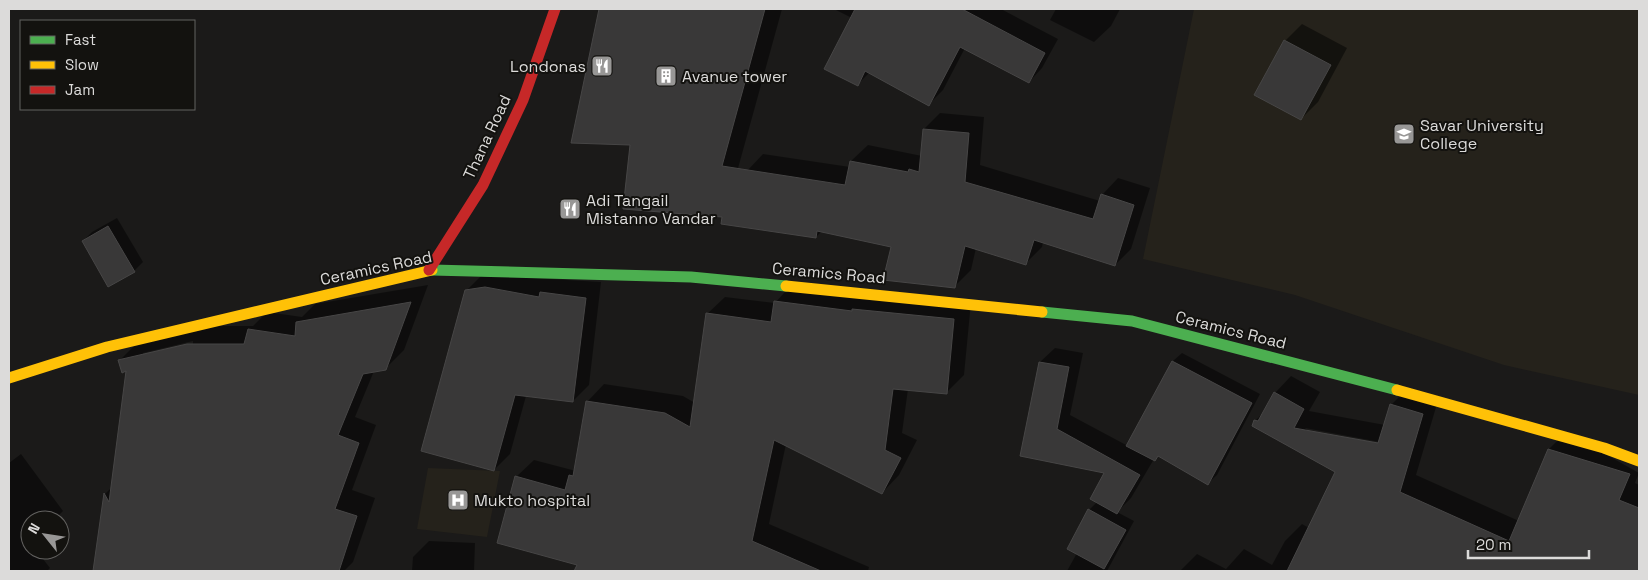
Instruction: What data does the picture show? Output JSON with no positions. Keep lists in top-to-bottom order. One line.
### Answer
{"streets":{"street":["Thana Road","Ceramics Road"]},"crossings":[["Thana Road","Ceramics Road"]],"places":{"restaurant":["Londonas","Adi Tangail Mistanno Vandar"],"building":["Avanue tower"],"school or university":["Savar University College"],"hospital":["Mukto hospital"]},"legend":["Fast","Slow","Jam"],"scale_bar":"20 m","north":"top left"}
